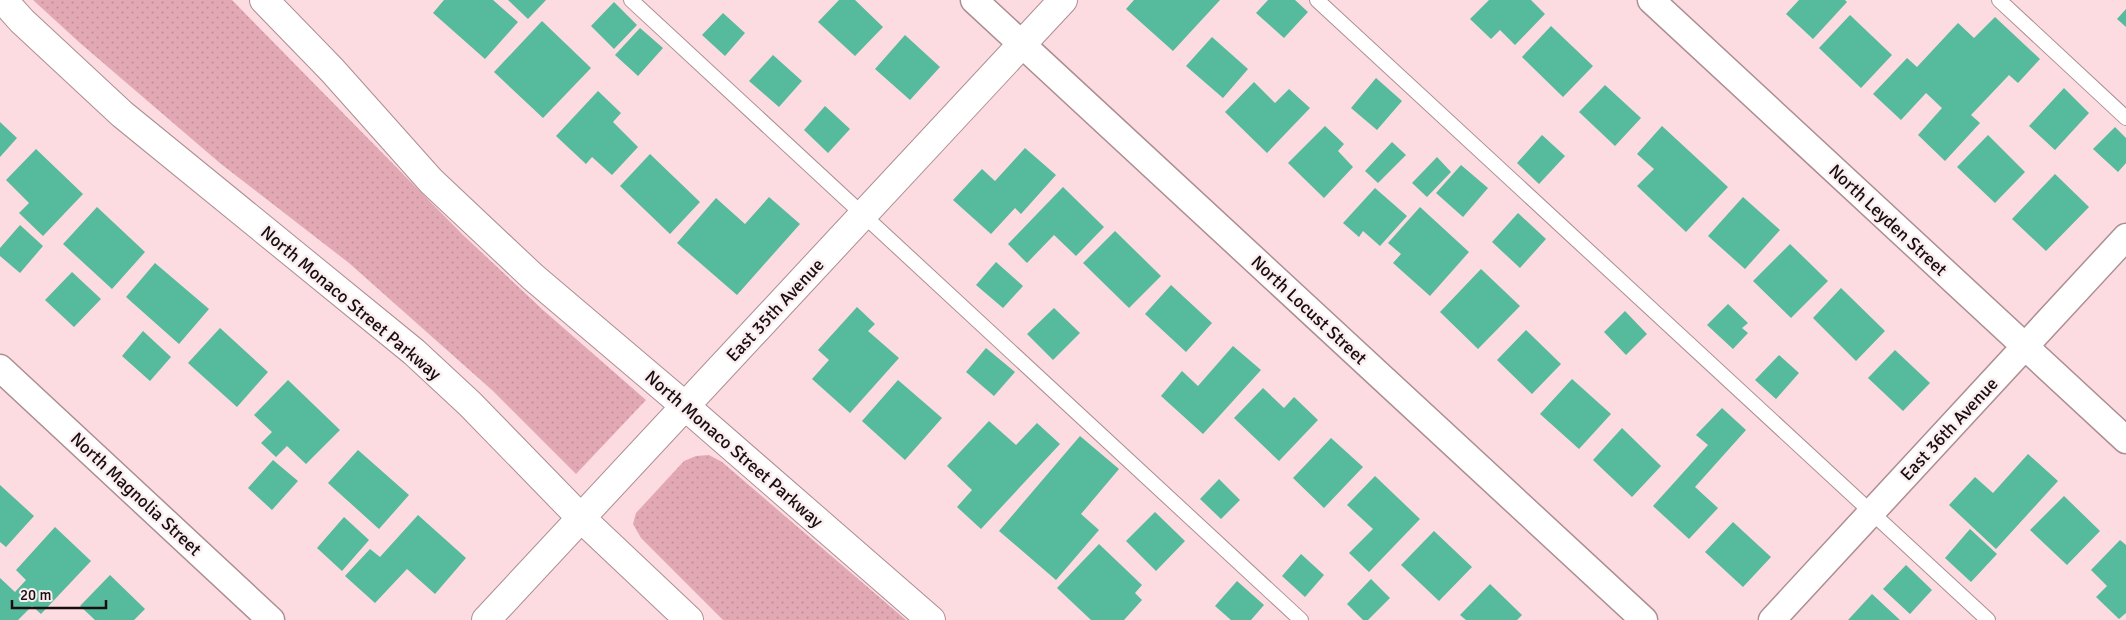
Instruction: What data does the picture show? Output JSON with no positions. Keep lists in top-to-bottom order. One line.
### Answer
{"streets":{"street":["North Leyden Street","North Monaco Street Parkway","East 35th Avenue","North Locust Street","East 36th Avenue","North Magnolia Street"]},"crossings":[["North Leyden Street","East 36th Avenue"],["North Monaco Street Parkway","East 35th Avenue"],["East 35th Avenue","North Locust Street"]],"scale_bar":"20 m"}
